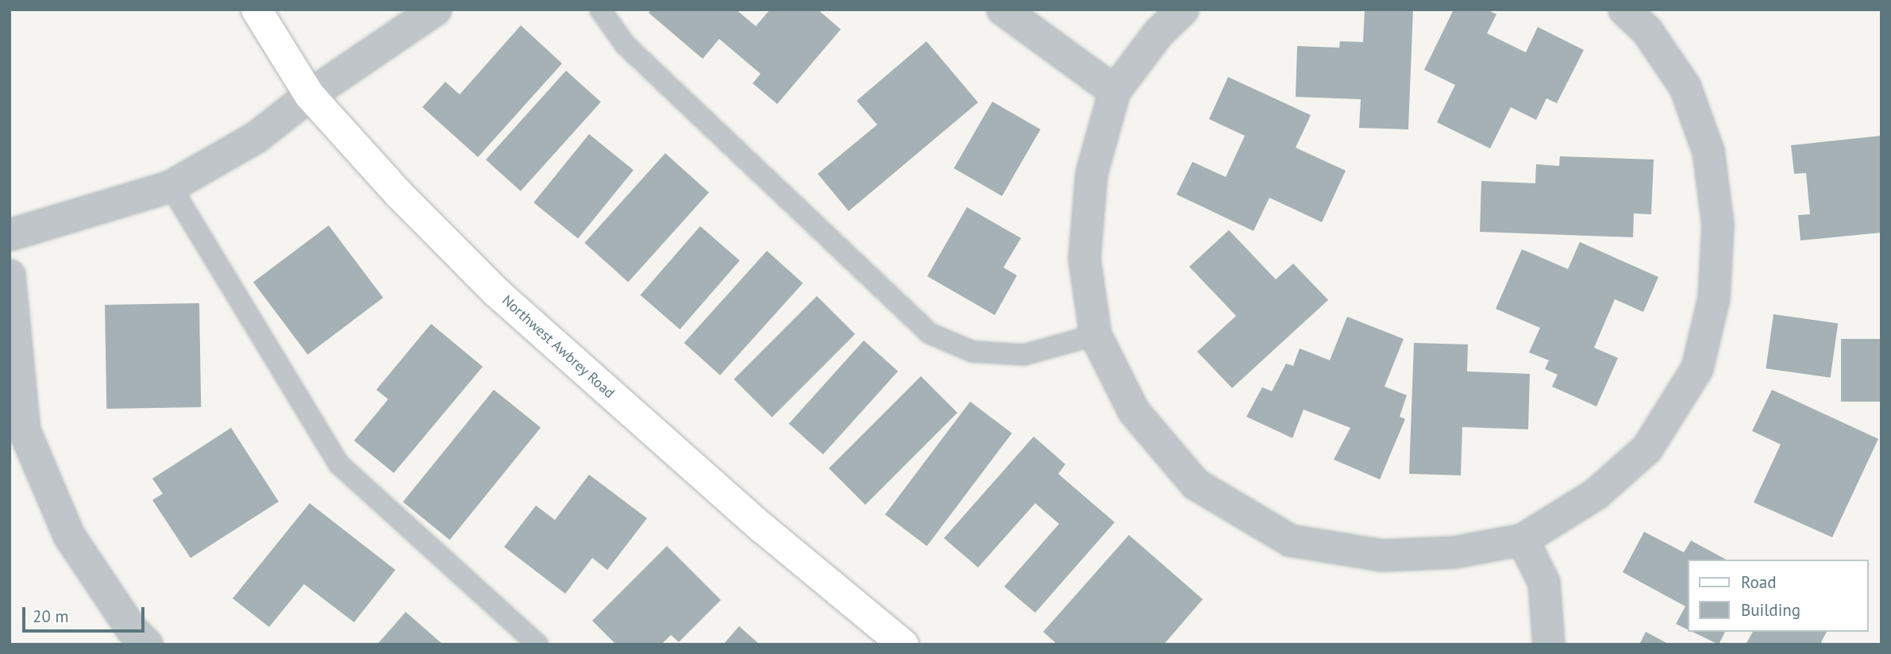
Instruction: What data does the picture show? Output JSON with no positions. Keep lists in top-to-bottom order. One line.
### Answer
{"streets":{"street":["Northwest Awbrey Road"]},"legend":["Road","Building"],"scale_bar":"20 m"}
